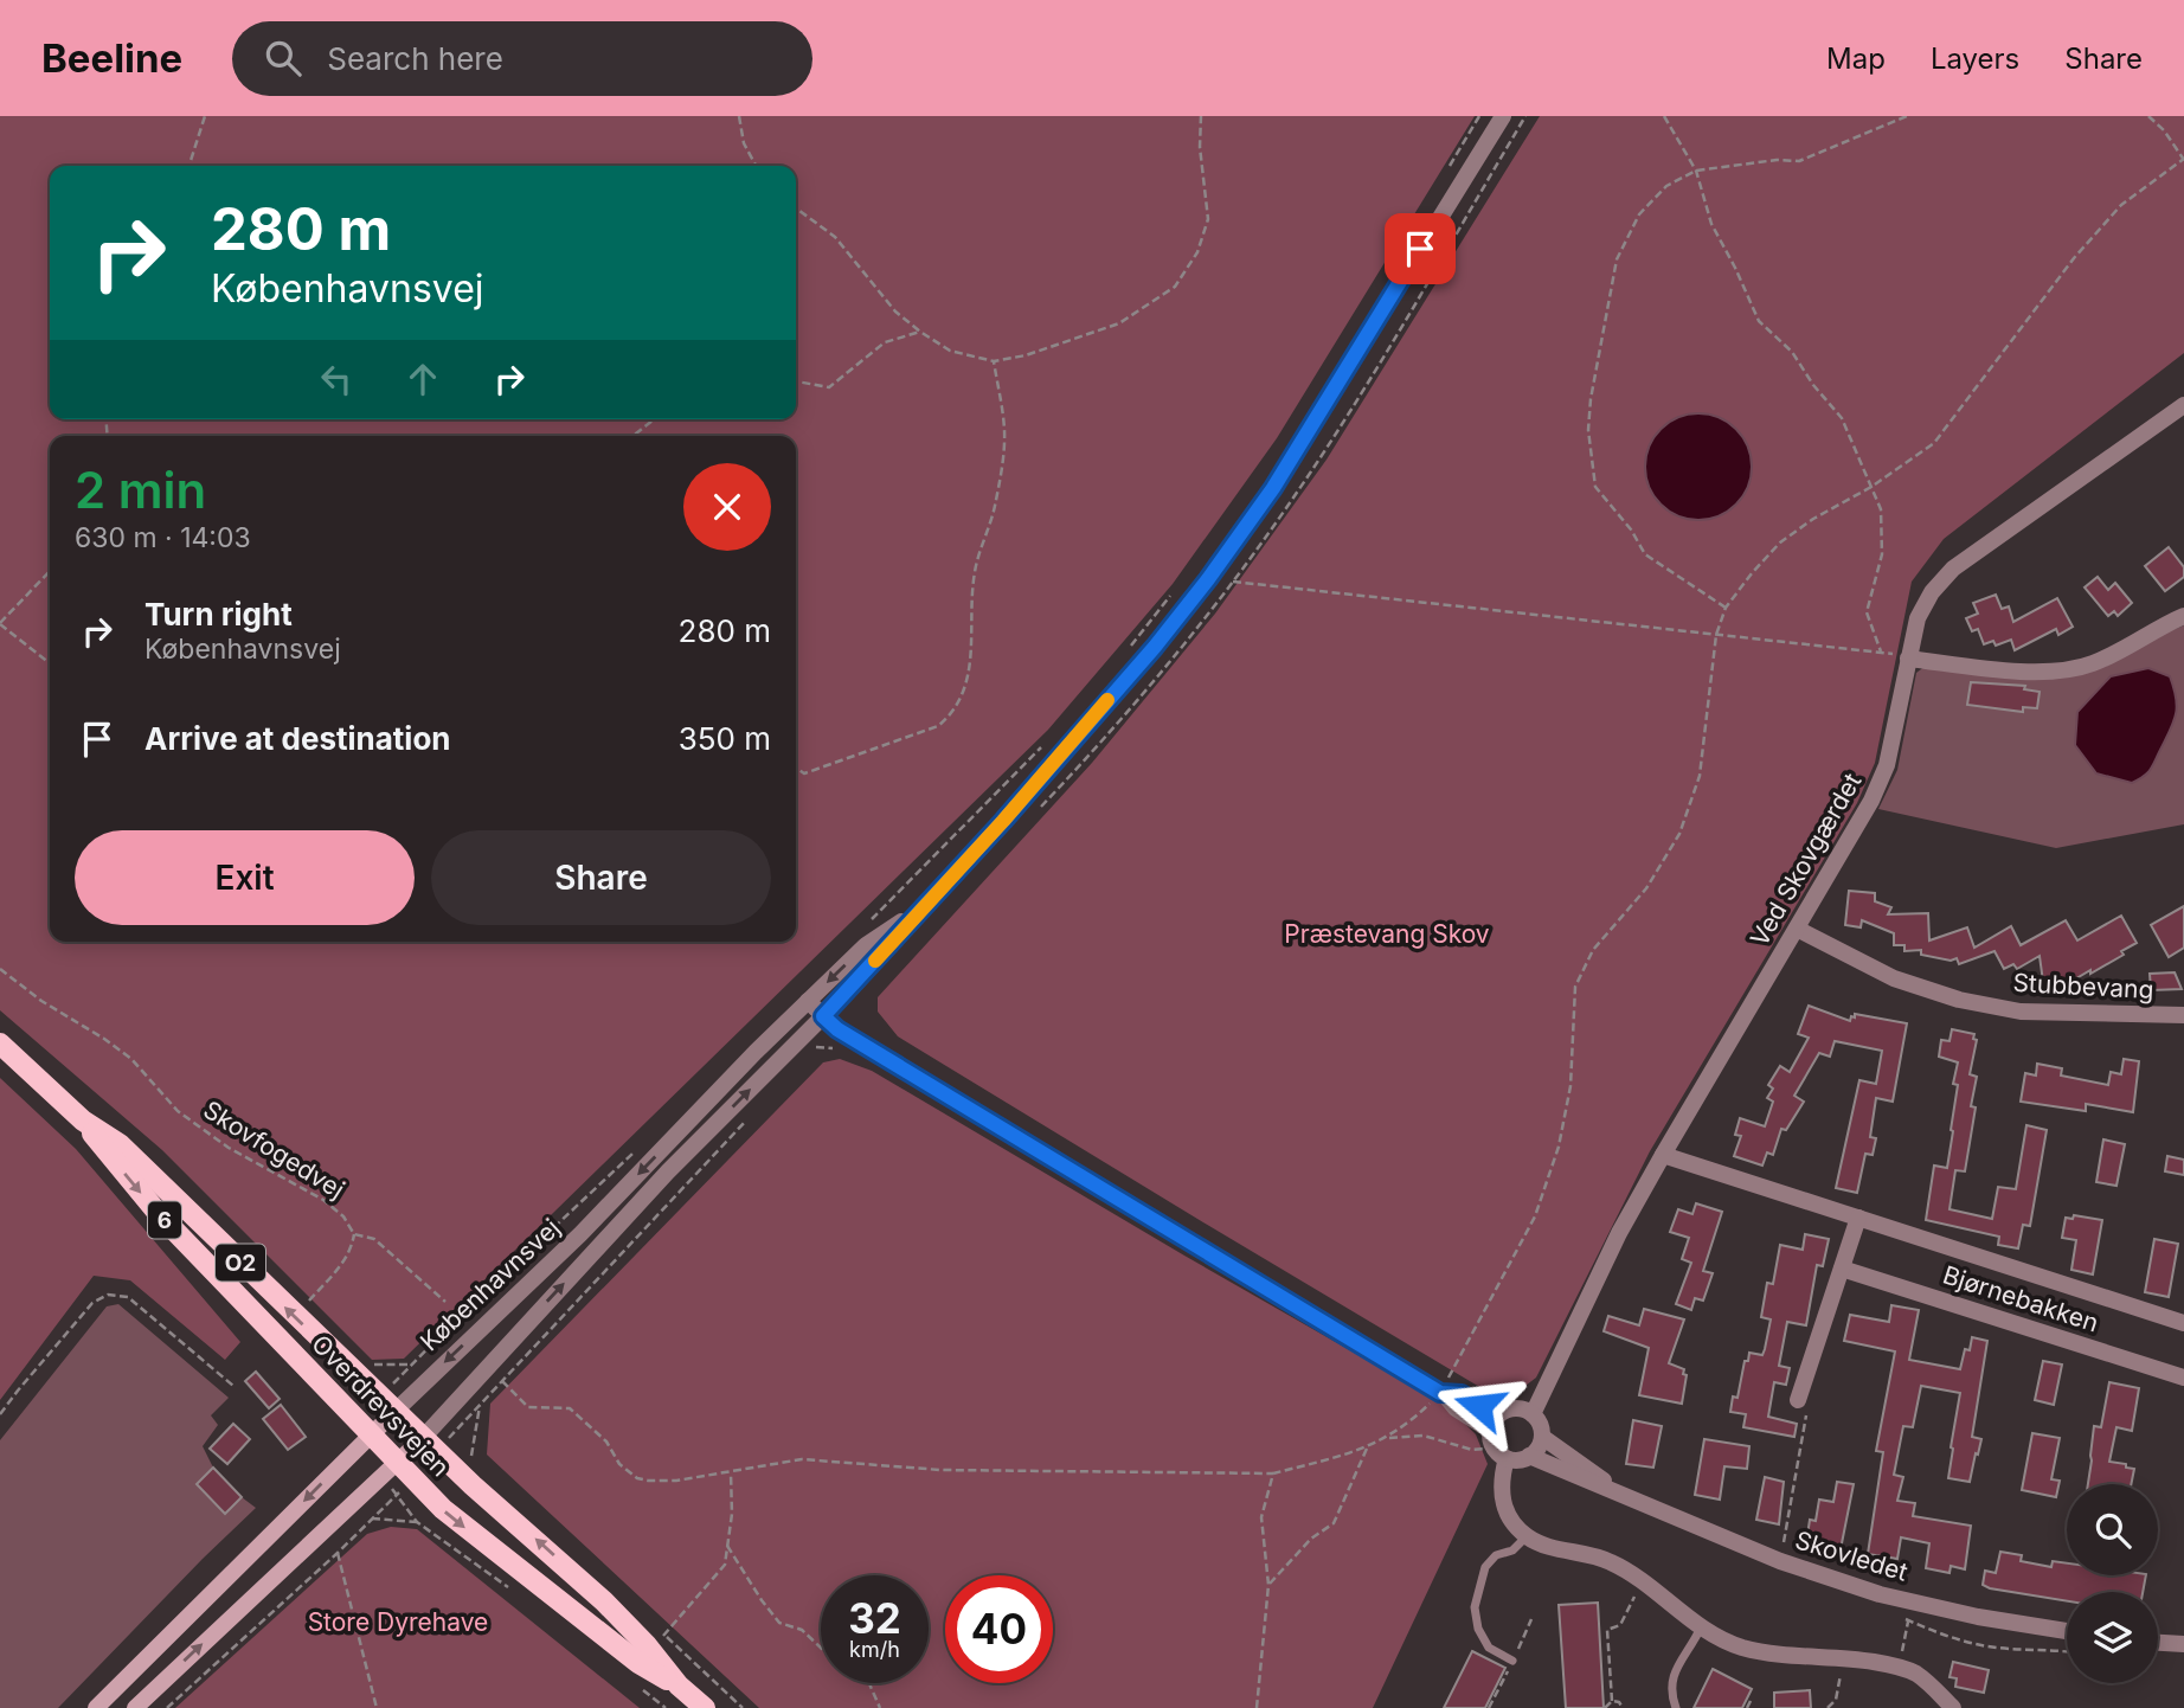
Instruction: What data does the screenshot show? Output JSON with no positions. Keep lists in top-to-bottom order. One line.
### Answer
{"streets":{"main road":["6","O2","Københavnsvej","Overdrevsvejen"],"street":["Ved Skovgærdet","Stubbevang","Bjørnebakken","Skovledet"],"path":["Skovfogedvej"]},"crossings":[["Ved Skovgærdet","Stubbevang"],["Ved Skovgærdet","Bjørnebakken"],["Ved Skovgærdet","Skovledet"],["Københavnsvej","Overdrevsvejen"]],"parks":["Præstevang Skov","Store Dyrehave"],"page":{"header":"Beeline","search":"Search here","nav":["Map","Layers","Share"],"turn":["280 m","Københavnsvej"],"heading":["2 min","630 m · 14:03"],"list":[{"name":"Turn right","note":"Københavnsvej","value":"280 m"},{"name":"Arrive at destination","value":"350 m"}],"buttons":["Exit","Share"],"speed":"32 km/h","limit":"40"}}
